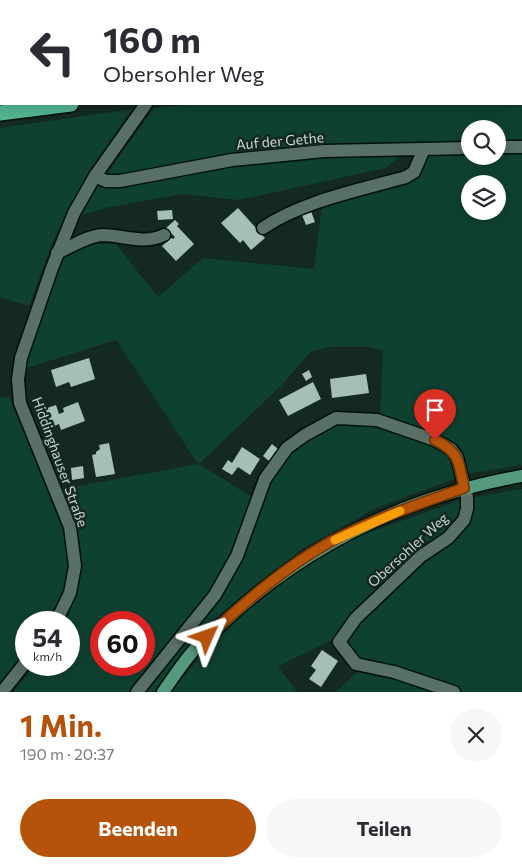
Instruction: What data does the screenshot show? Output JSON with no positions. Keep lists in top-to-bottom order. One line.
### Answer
{"streets":{"street":["Auf der Gethe","Hiddinghauser Straße","Obersohler Weg"]},"crossings":[["Auf der Gethe","Hiddinghauser Straße"]],"page":{"turn":["160 m","Obersohler Weg"],"speed":"54 km/h","limit":"60","heading":["1 Min.","190 m · 20:37"],"buttons":["Beenden","Teilen"]}}
